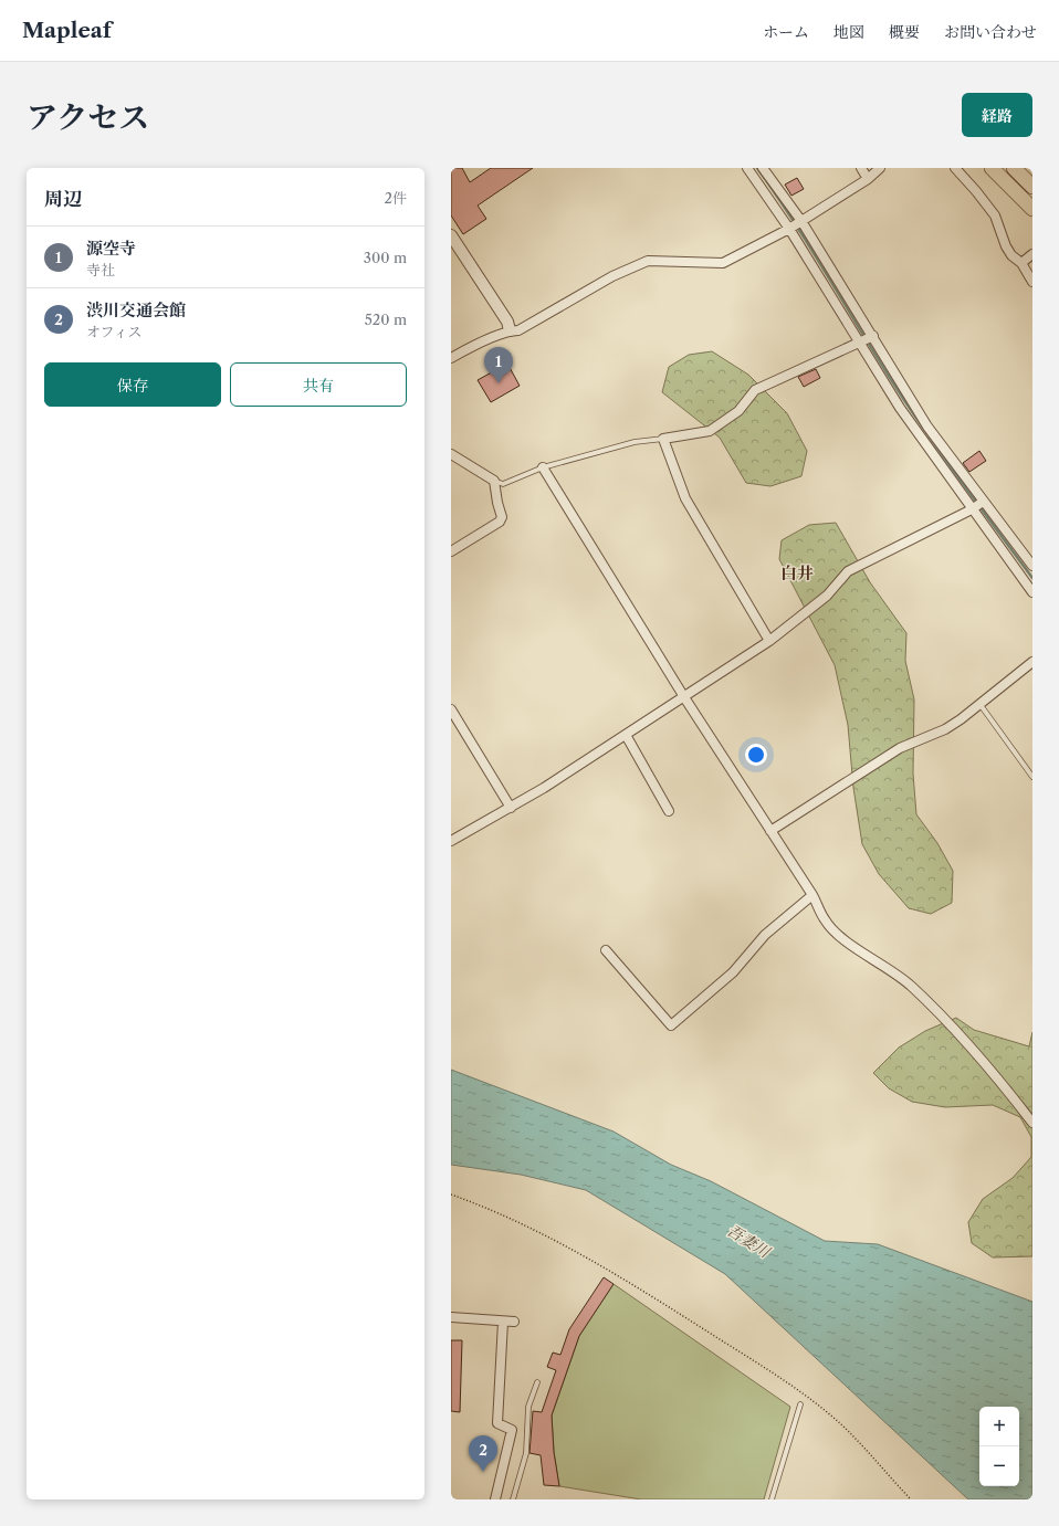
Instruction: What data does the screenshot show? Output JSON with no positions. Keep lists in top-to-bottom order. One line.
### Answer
{"districts":["白井"],"water":["吾妻川"],"page":{"header":"Mapleaf","nav":["ホーム","地図","概要","お問い合わせ"],"title":"アクセス","buttons":["経路",["保存","共有"]],"heading":["周辺","2件"],"list":[{"mark":"1","name":"源空寺","note":"寺社","value":"300 m"},{"mark":"2","name":"渋川交通会館","note":"オフィス","value":"520 m"}],"pins":["1","2"],"map_buttons":["+","−"]}}
